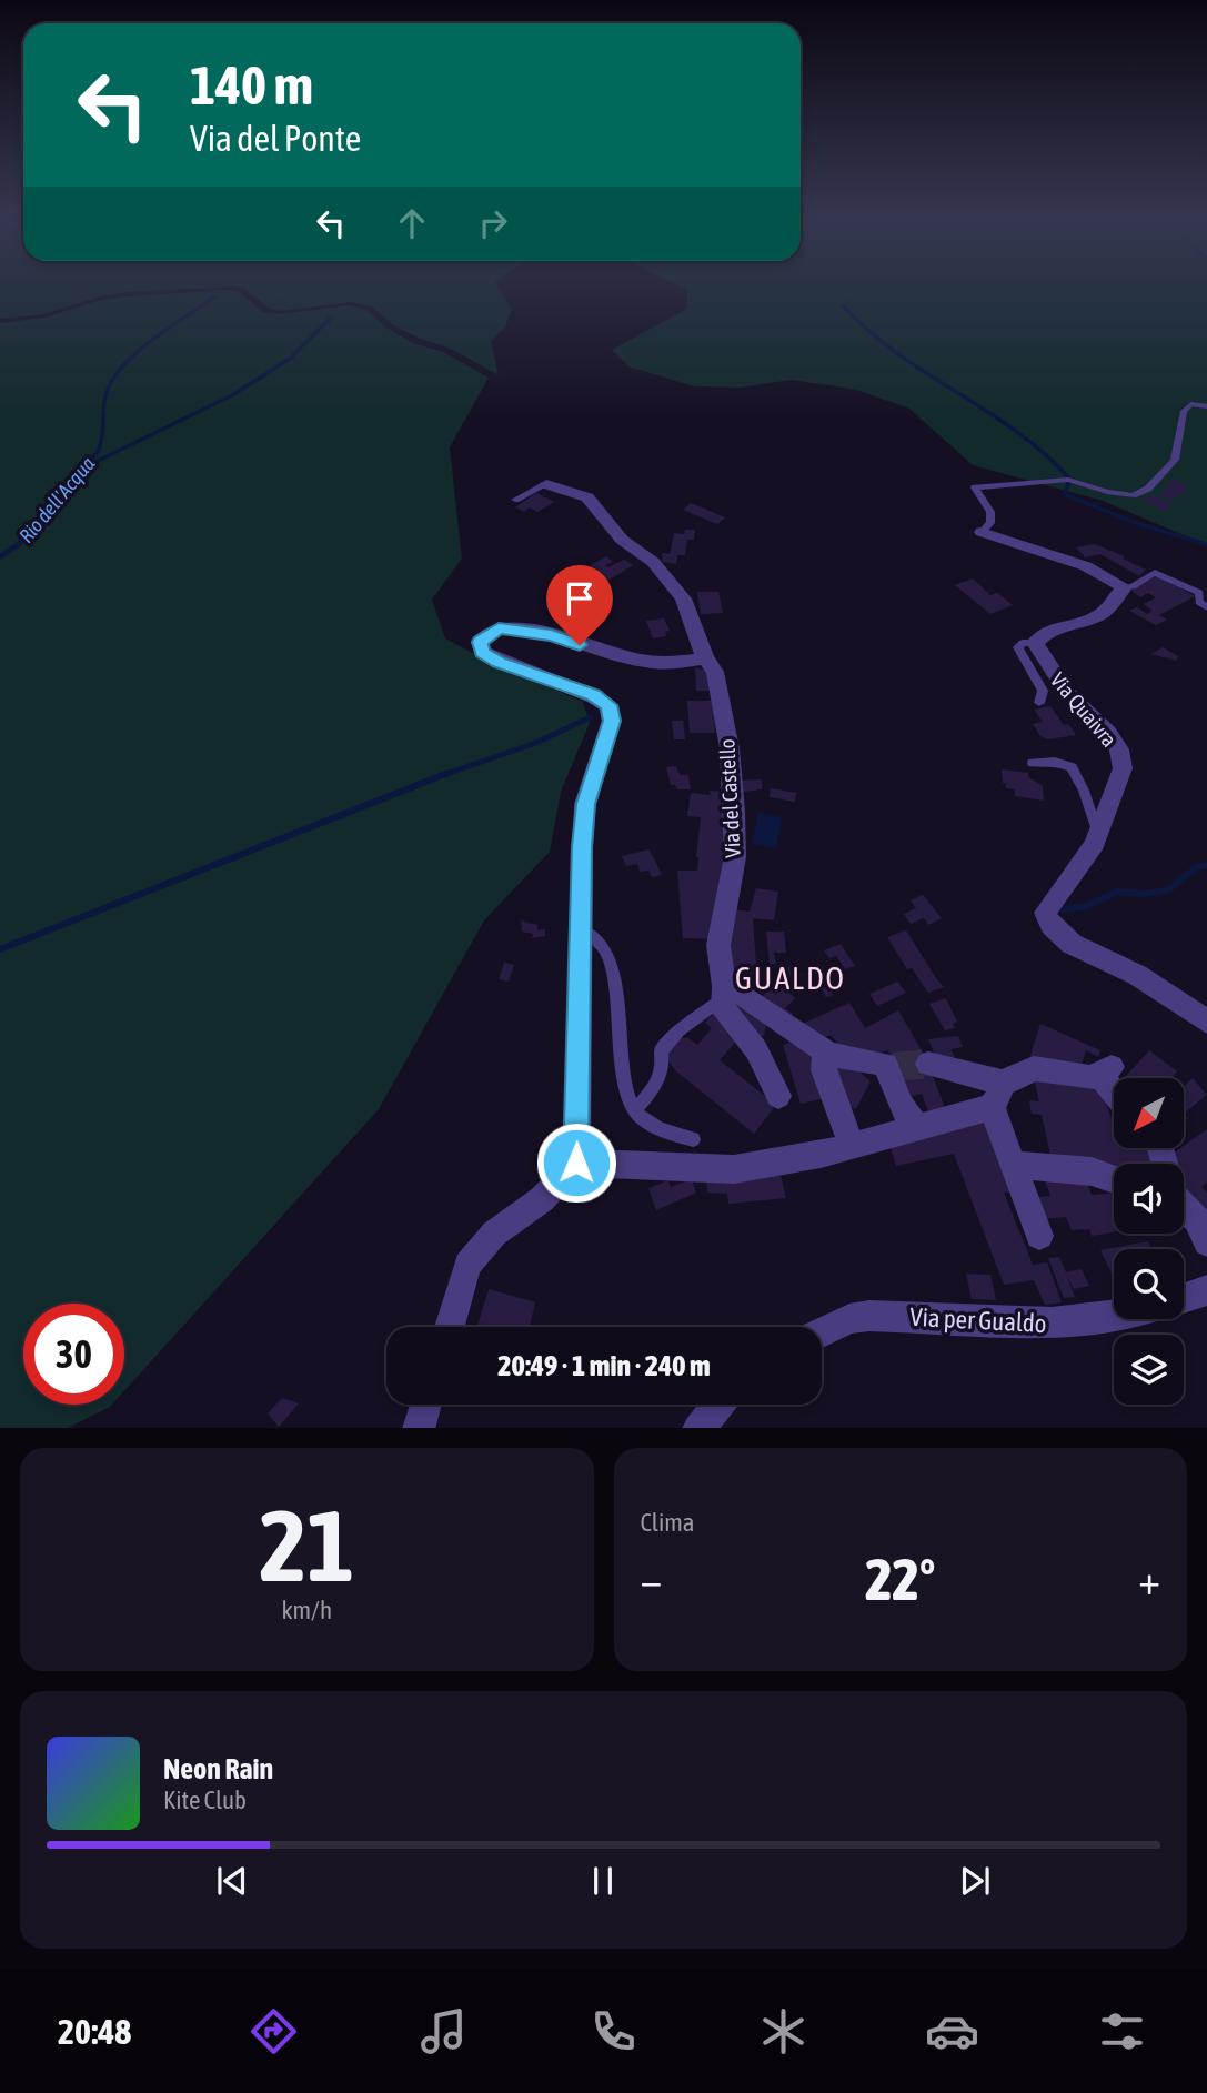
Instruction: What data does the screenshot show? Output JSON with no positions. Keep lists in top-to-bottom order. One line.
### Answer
{"streets":{"street":["Via Quaivra","Via del Castello","Via per Gualdo"]},"districts":["GUALDO"],"water":["Rio dell'Acqua"],"north":"bottom left","page":{"turn":["140 m","Via del Ponte"],"limit":"30","trip":"20:49 · 1 min · 240 m","tile":[["21","km/h"],"Clima"],"heat":["−","22°","+"],"song":["Neon Rain","Kite Club"],"tabs":"20:48"}}
